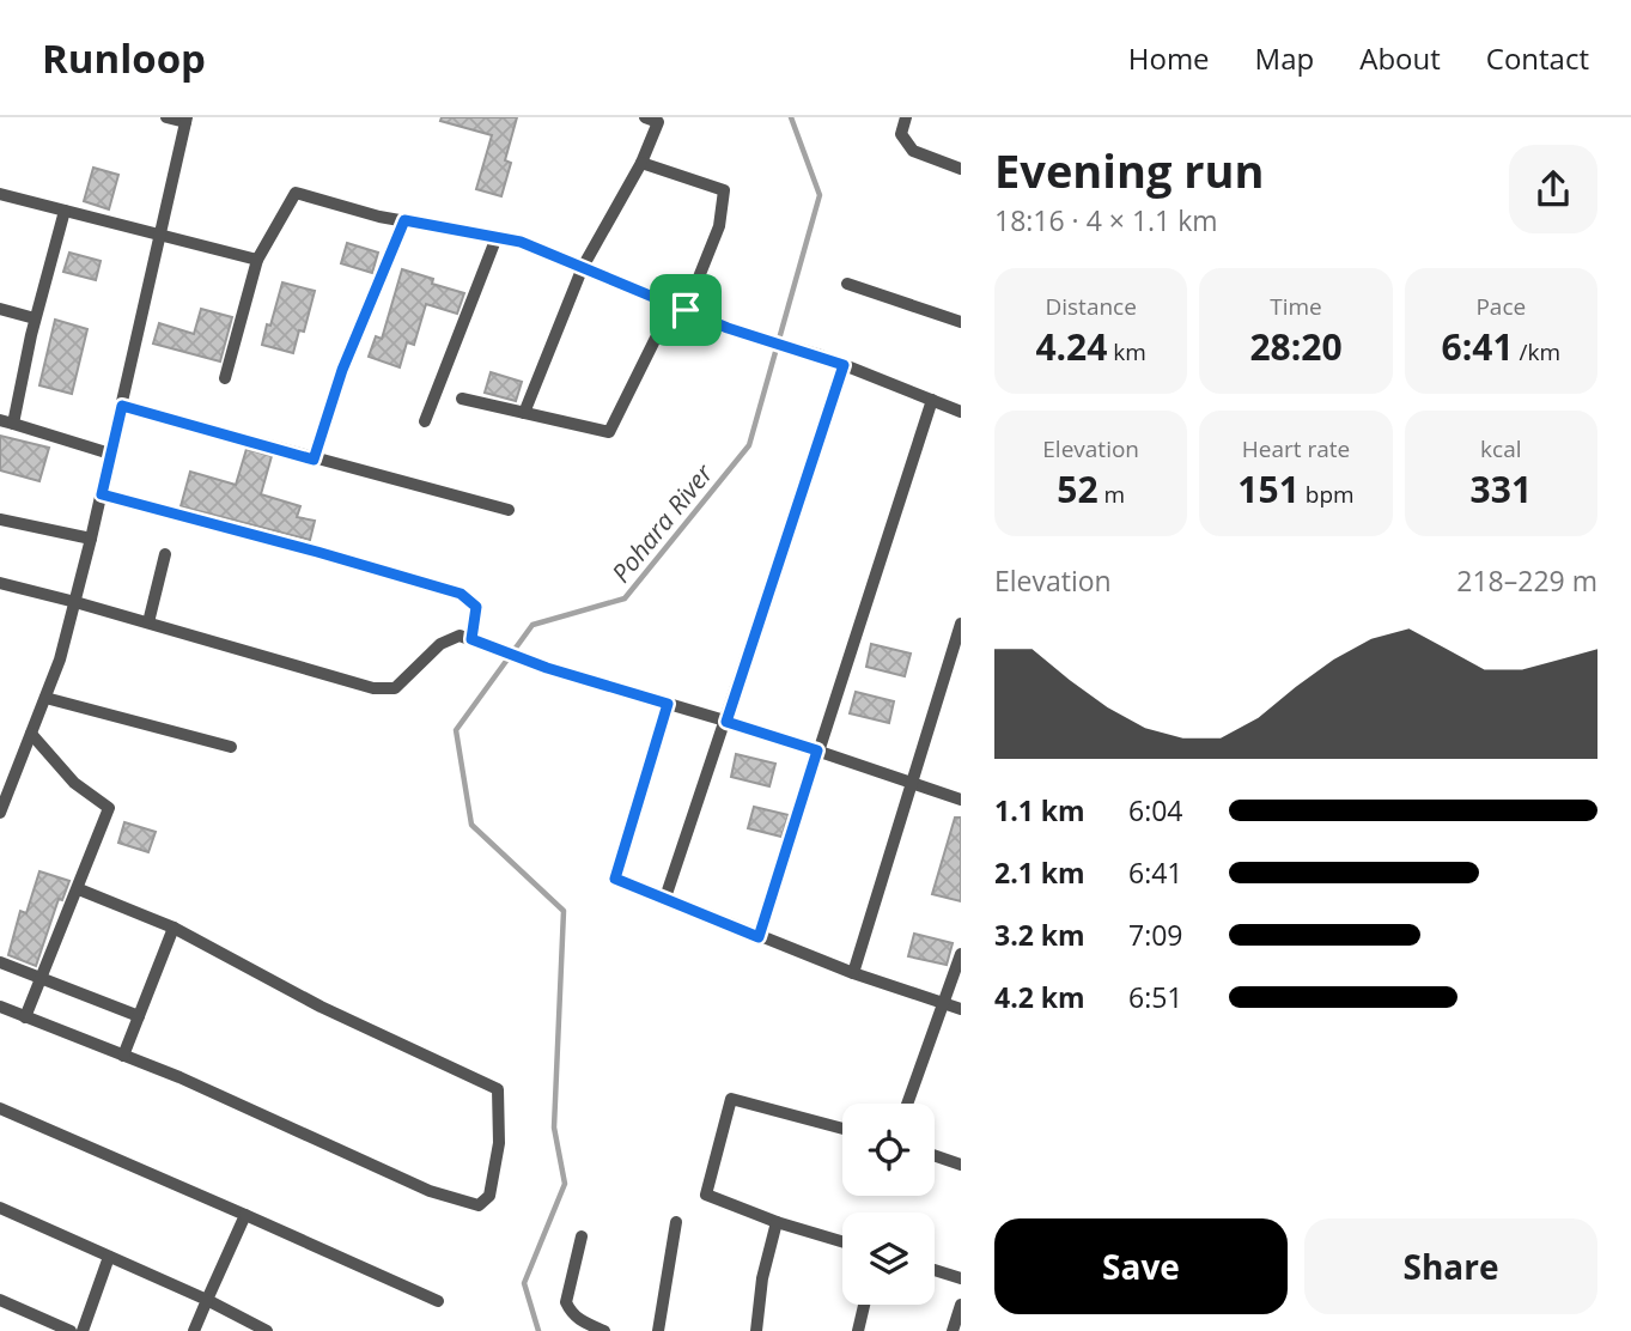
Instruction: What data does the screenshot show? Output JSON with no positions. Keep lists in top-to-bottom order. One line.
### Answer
{"water":["Pohara River"],"page":{"header":"Runloop","nav":["Home","Map","About","Contact"],"heading":["Evening run","18:16 · 4 × 1.1 km"],"stats":[["Distance","4.24 km"],["Time","28:20"],["Pace","6:41 /km"],["Elevation","52 m"],["Heart rate","151 bpm"],["kcal","331"]],"chart":["Elevation","218–229 m"],"list":[{"name":"1.1 km","note":"6:04"},{"name":"2.1 km","note":"6:41"},{"name":"3.2 km","note":"7:09"},{"name":"4.2 km","note":"6:51"}],"buttons":["Save","Share"]}}
